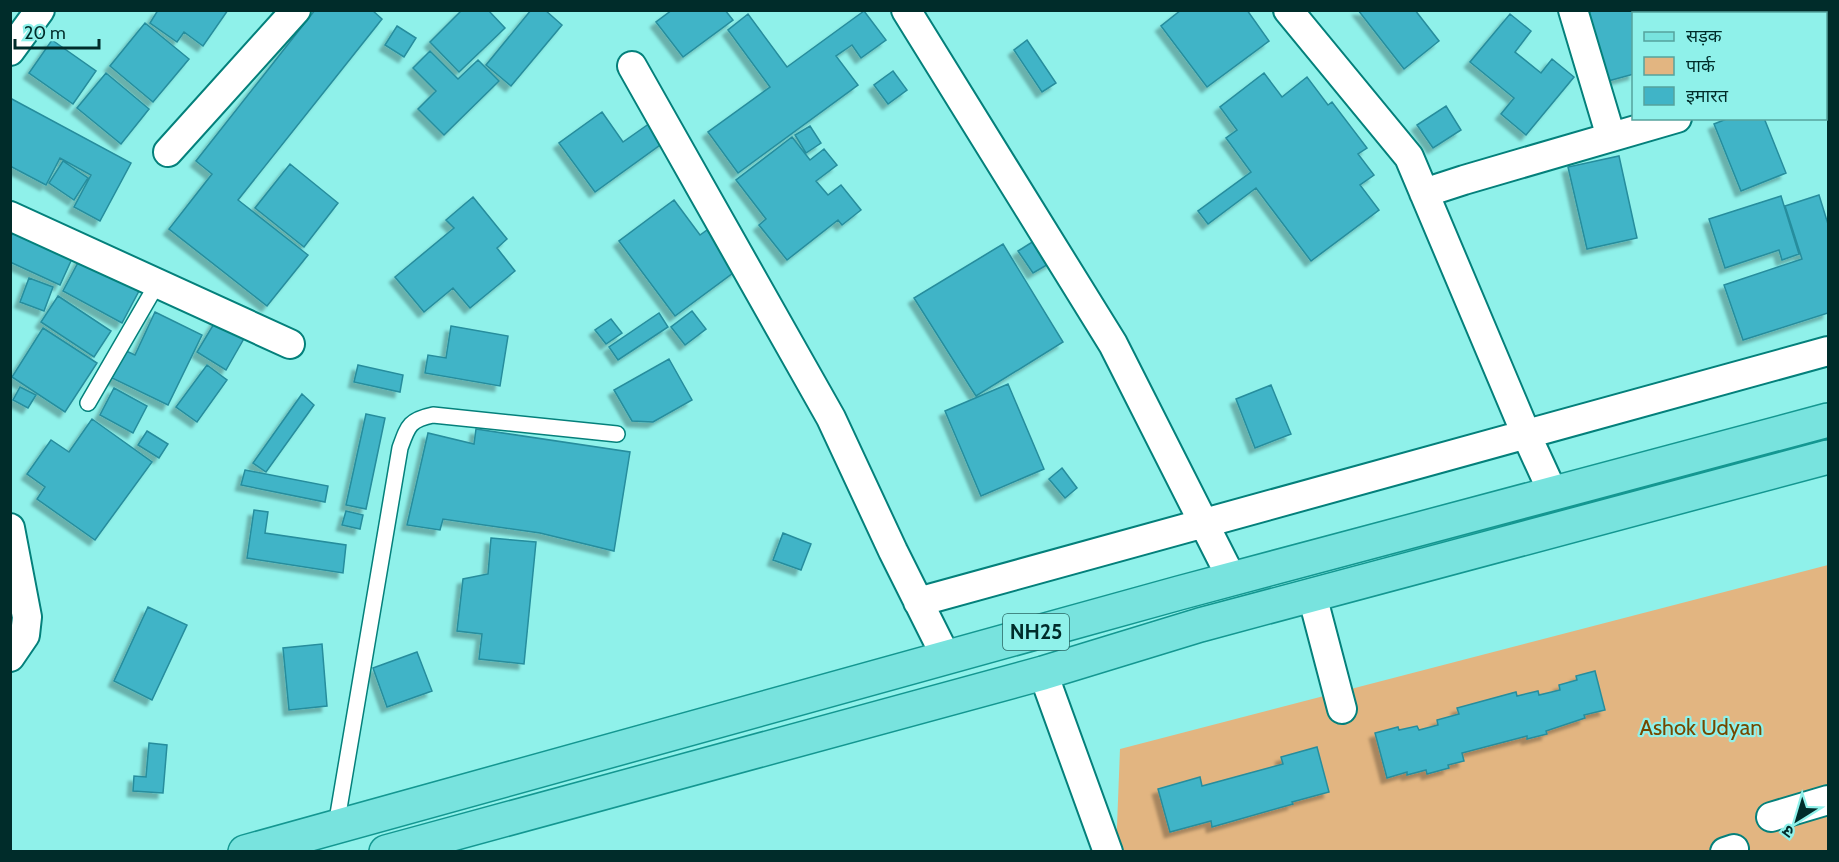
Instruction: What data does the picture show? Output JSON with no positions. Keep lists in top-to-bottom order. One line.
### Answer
{"streets":{"main road":["NH25"]},"parks":["Ashok Udyan"],"legend":["सड़क","पार्क","इमारत"],"scale_bar":"20 m","north":"bottom left"}
